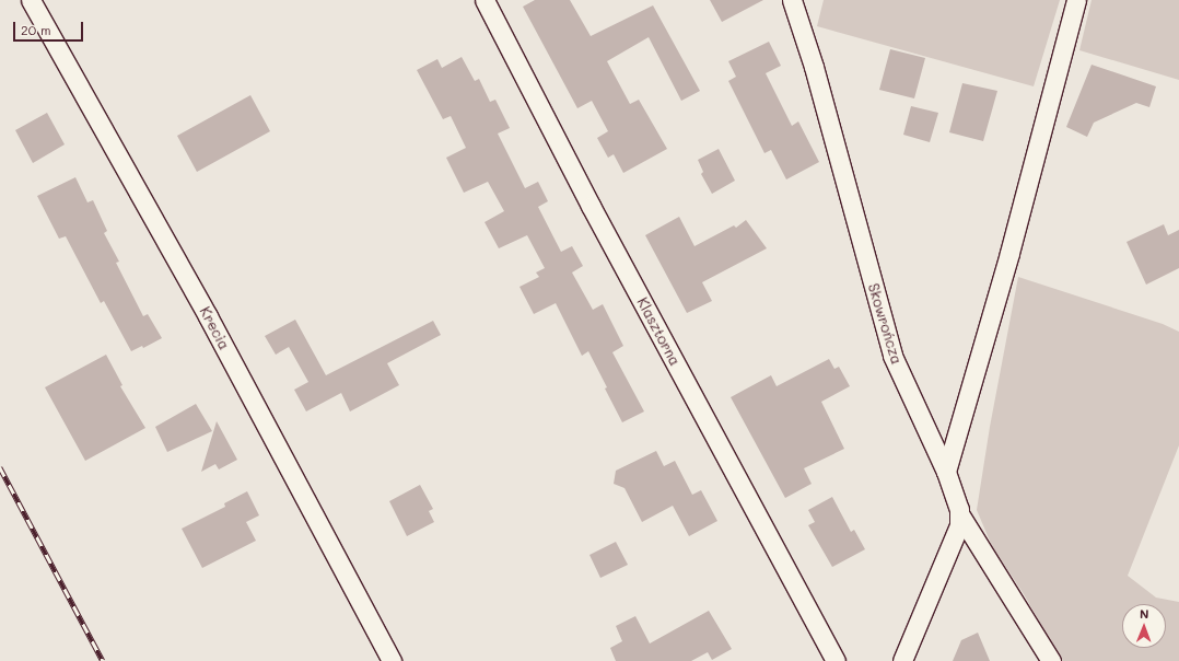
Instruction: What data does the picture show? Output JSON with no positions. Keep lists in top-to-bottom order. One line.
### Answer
{"streets":{"street":["Skowrończa","Krecia","Klasztorna"]},"scale_bar":"20 m","north":"top"}
